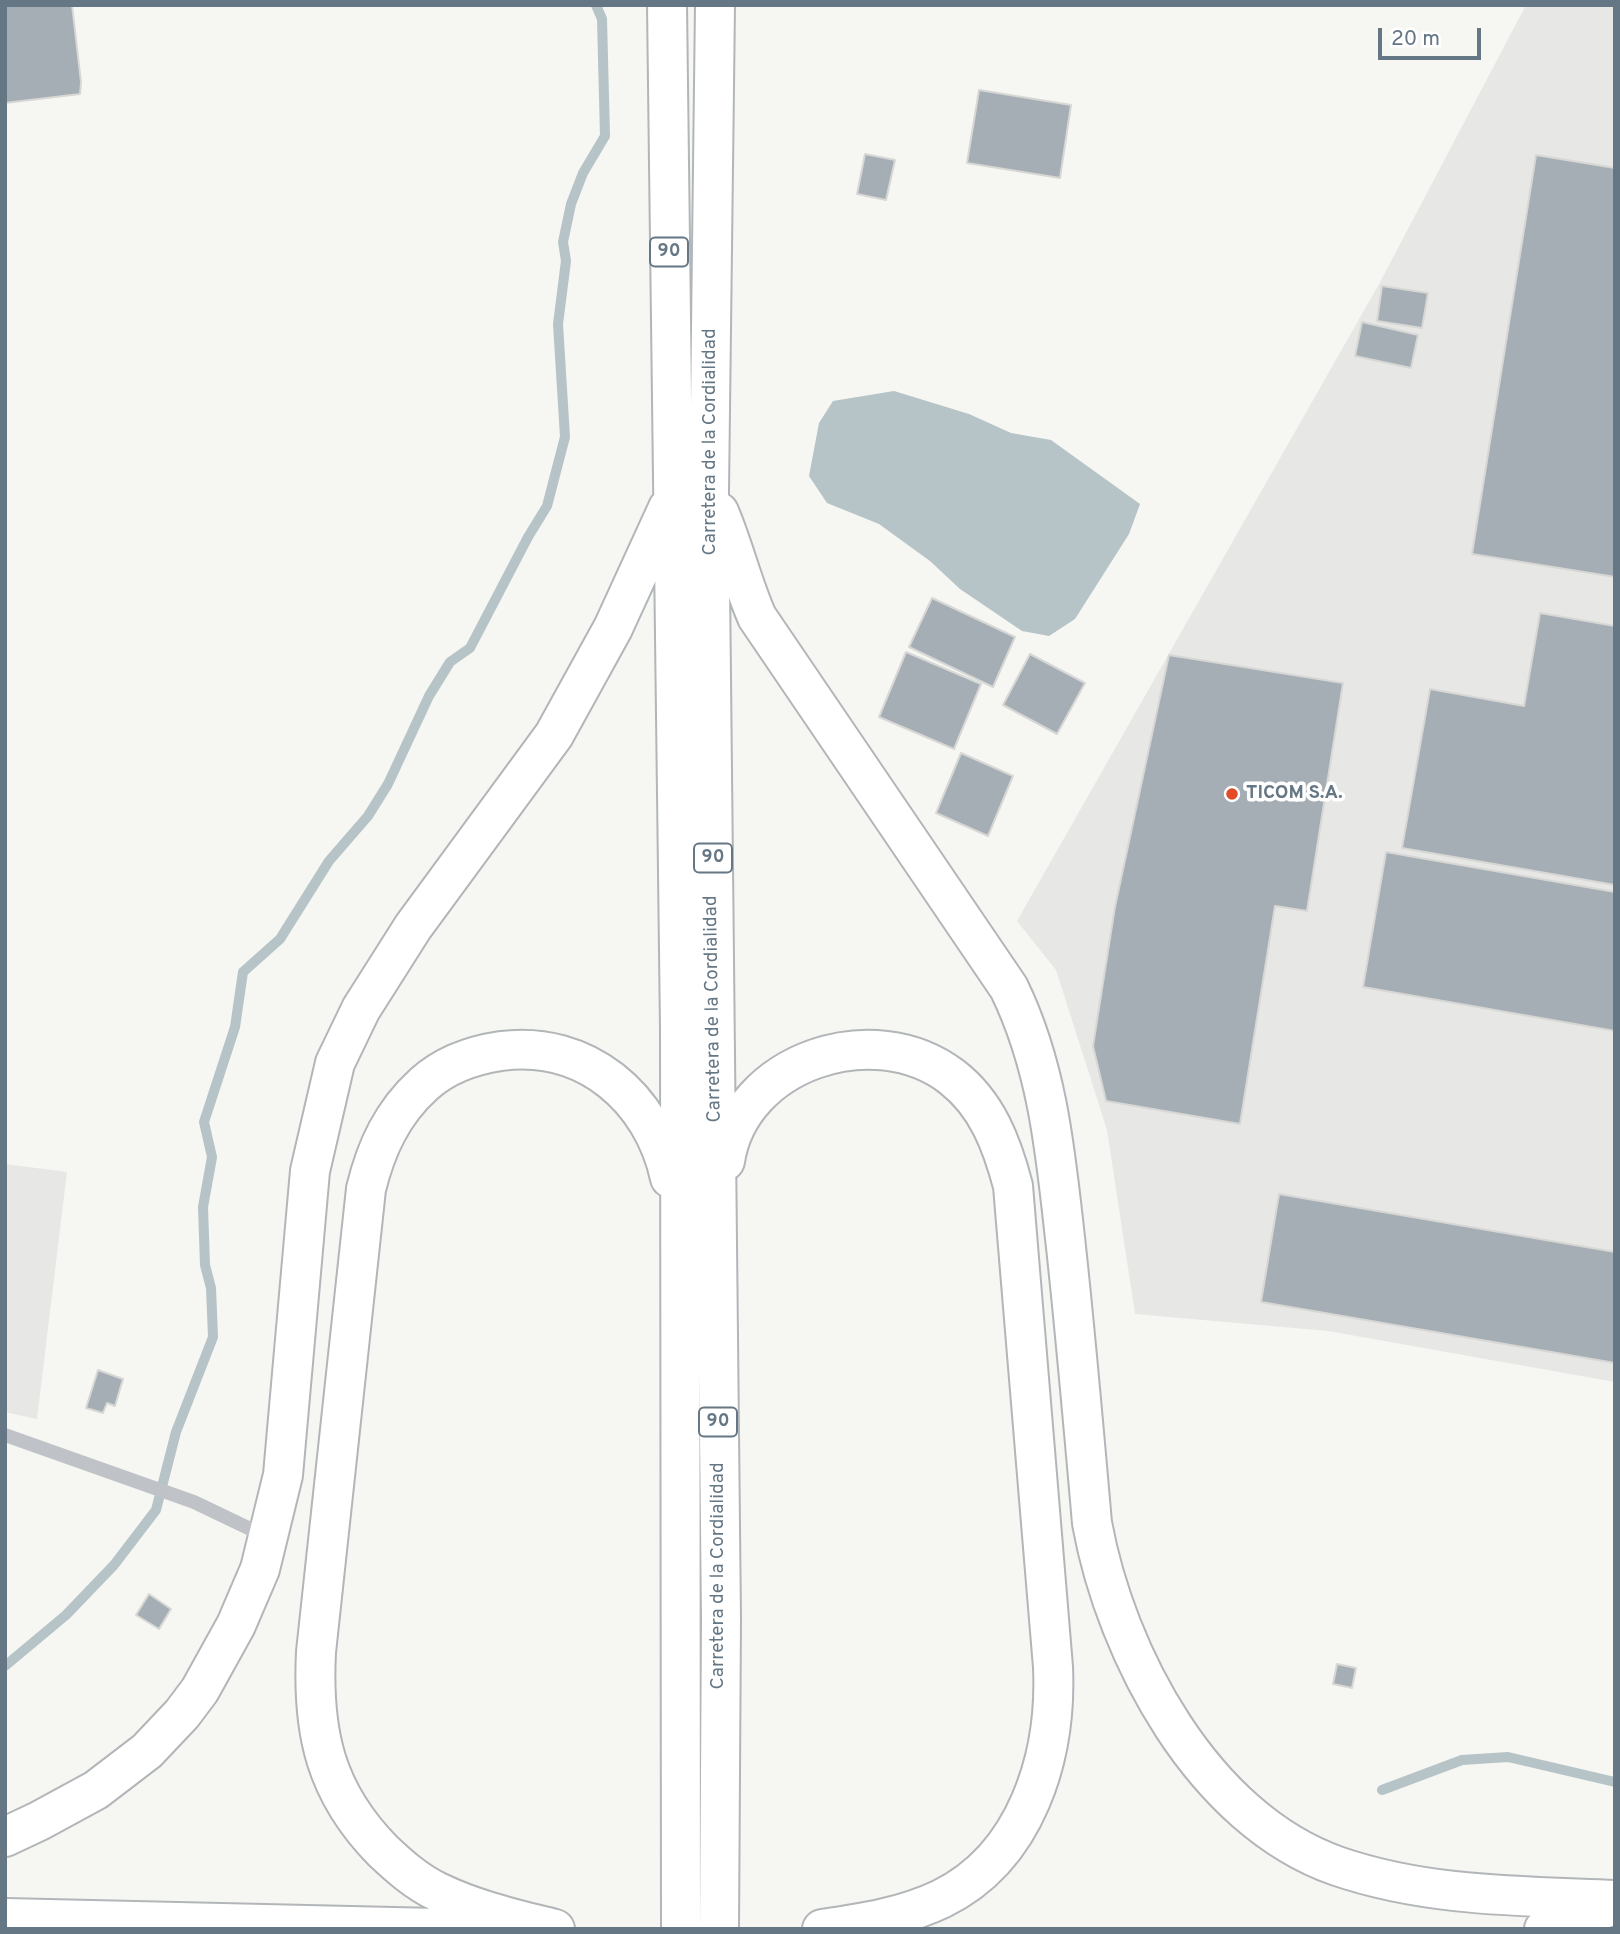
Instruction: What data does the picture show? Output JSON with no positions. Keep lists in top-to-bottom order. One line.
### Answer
{"streets":{"highway":["90","Carretera de la Cordialidad"]},"places":["TICOM S.A."],"scale_bar":"20 m"}
